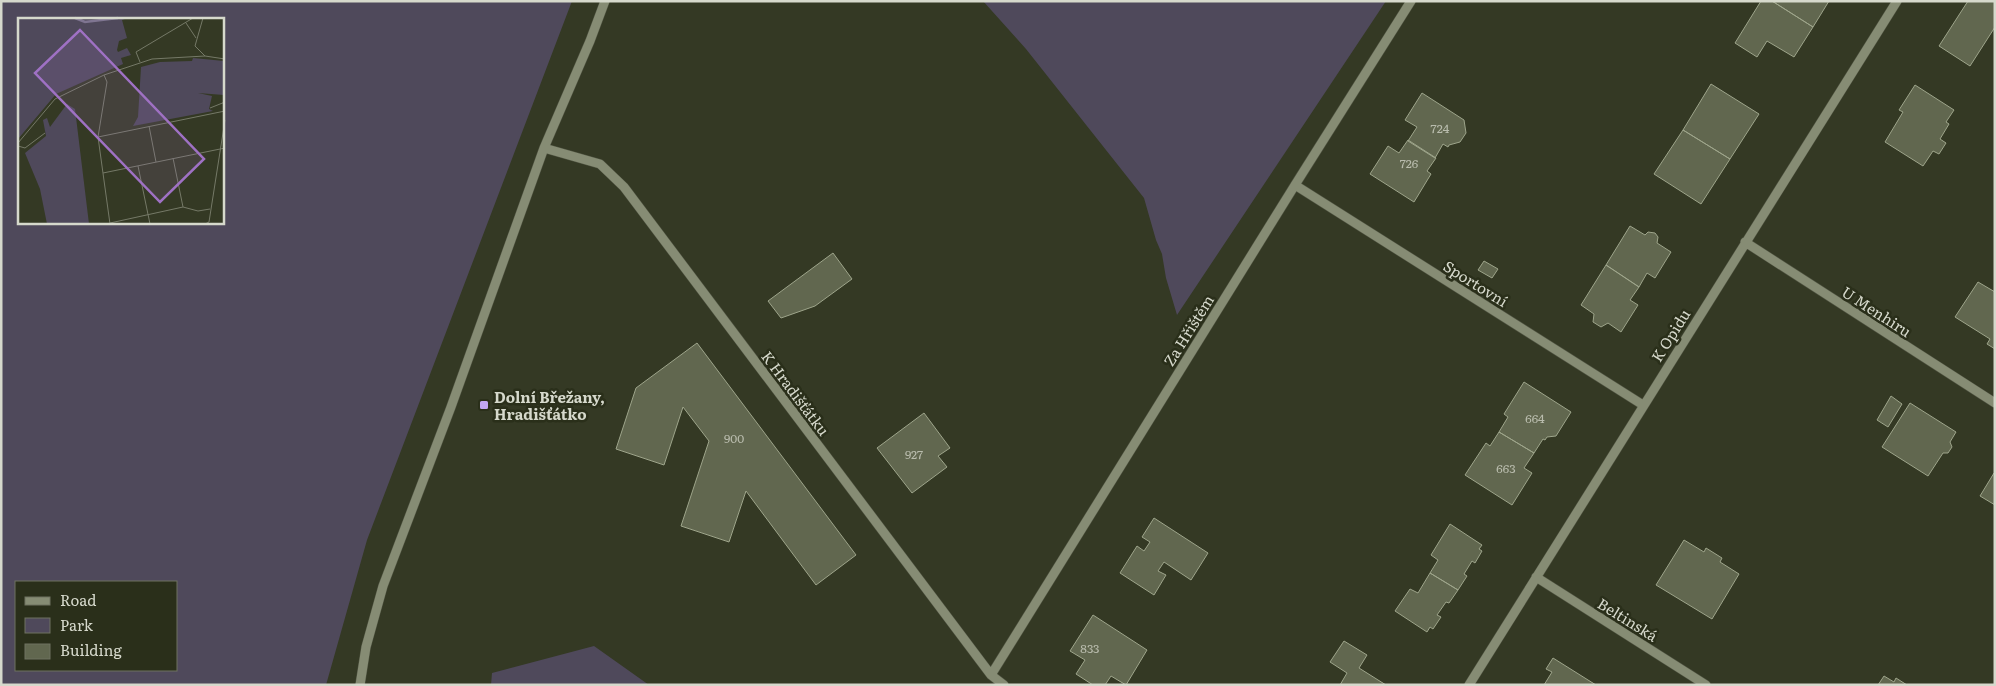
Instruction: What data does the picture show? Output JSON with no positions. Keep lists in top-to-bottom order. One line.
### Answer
{"streets":{"street":["Sportovní","U Menhiru","Za Hřištěm","K Opidu","K Hradišťátku","Beltinská"]},"crossings":[["Sportovní","Za Hřištěm"],["Sportovní","K Opidu"],["U Menhiru","K Opidu"],["Za Hřištěm","K Hradišťátku"],["K Opidu","Beltinská"]],"places":{"transit":["Dolní Břežany, Hradišťátko"]},"house_numbers":["724","726","664","900","927","663","833"],"legend":["Road","Park","Building"]}
